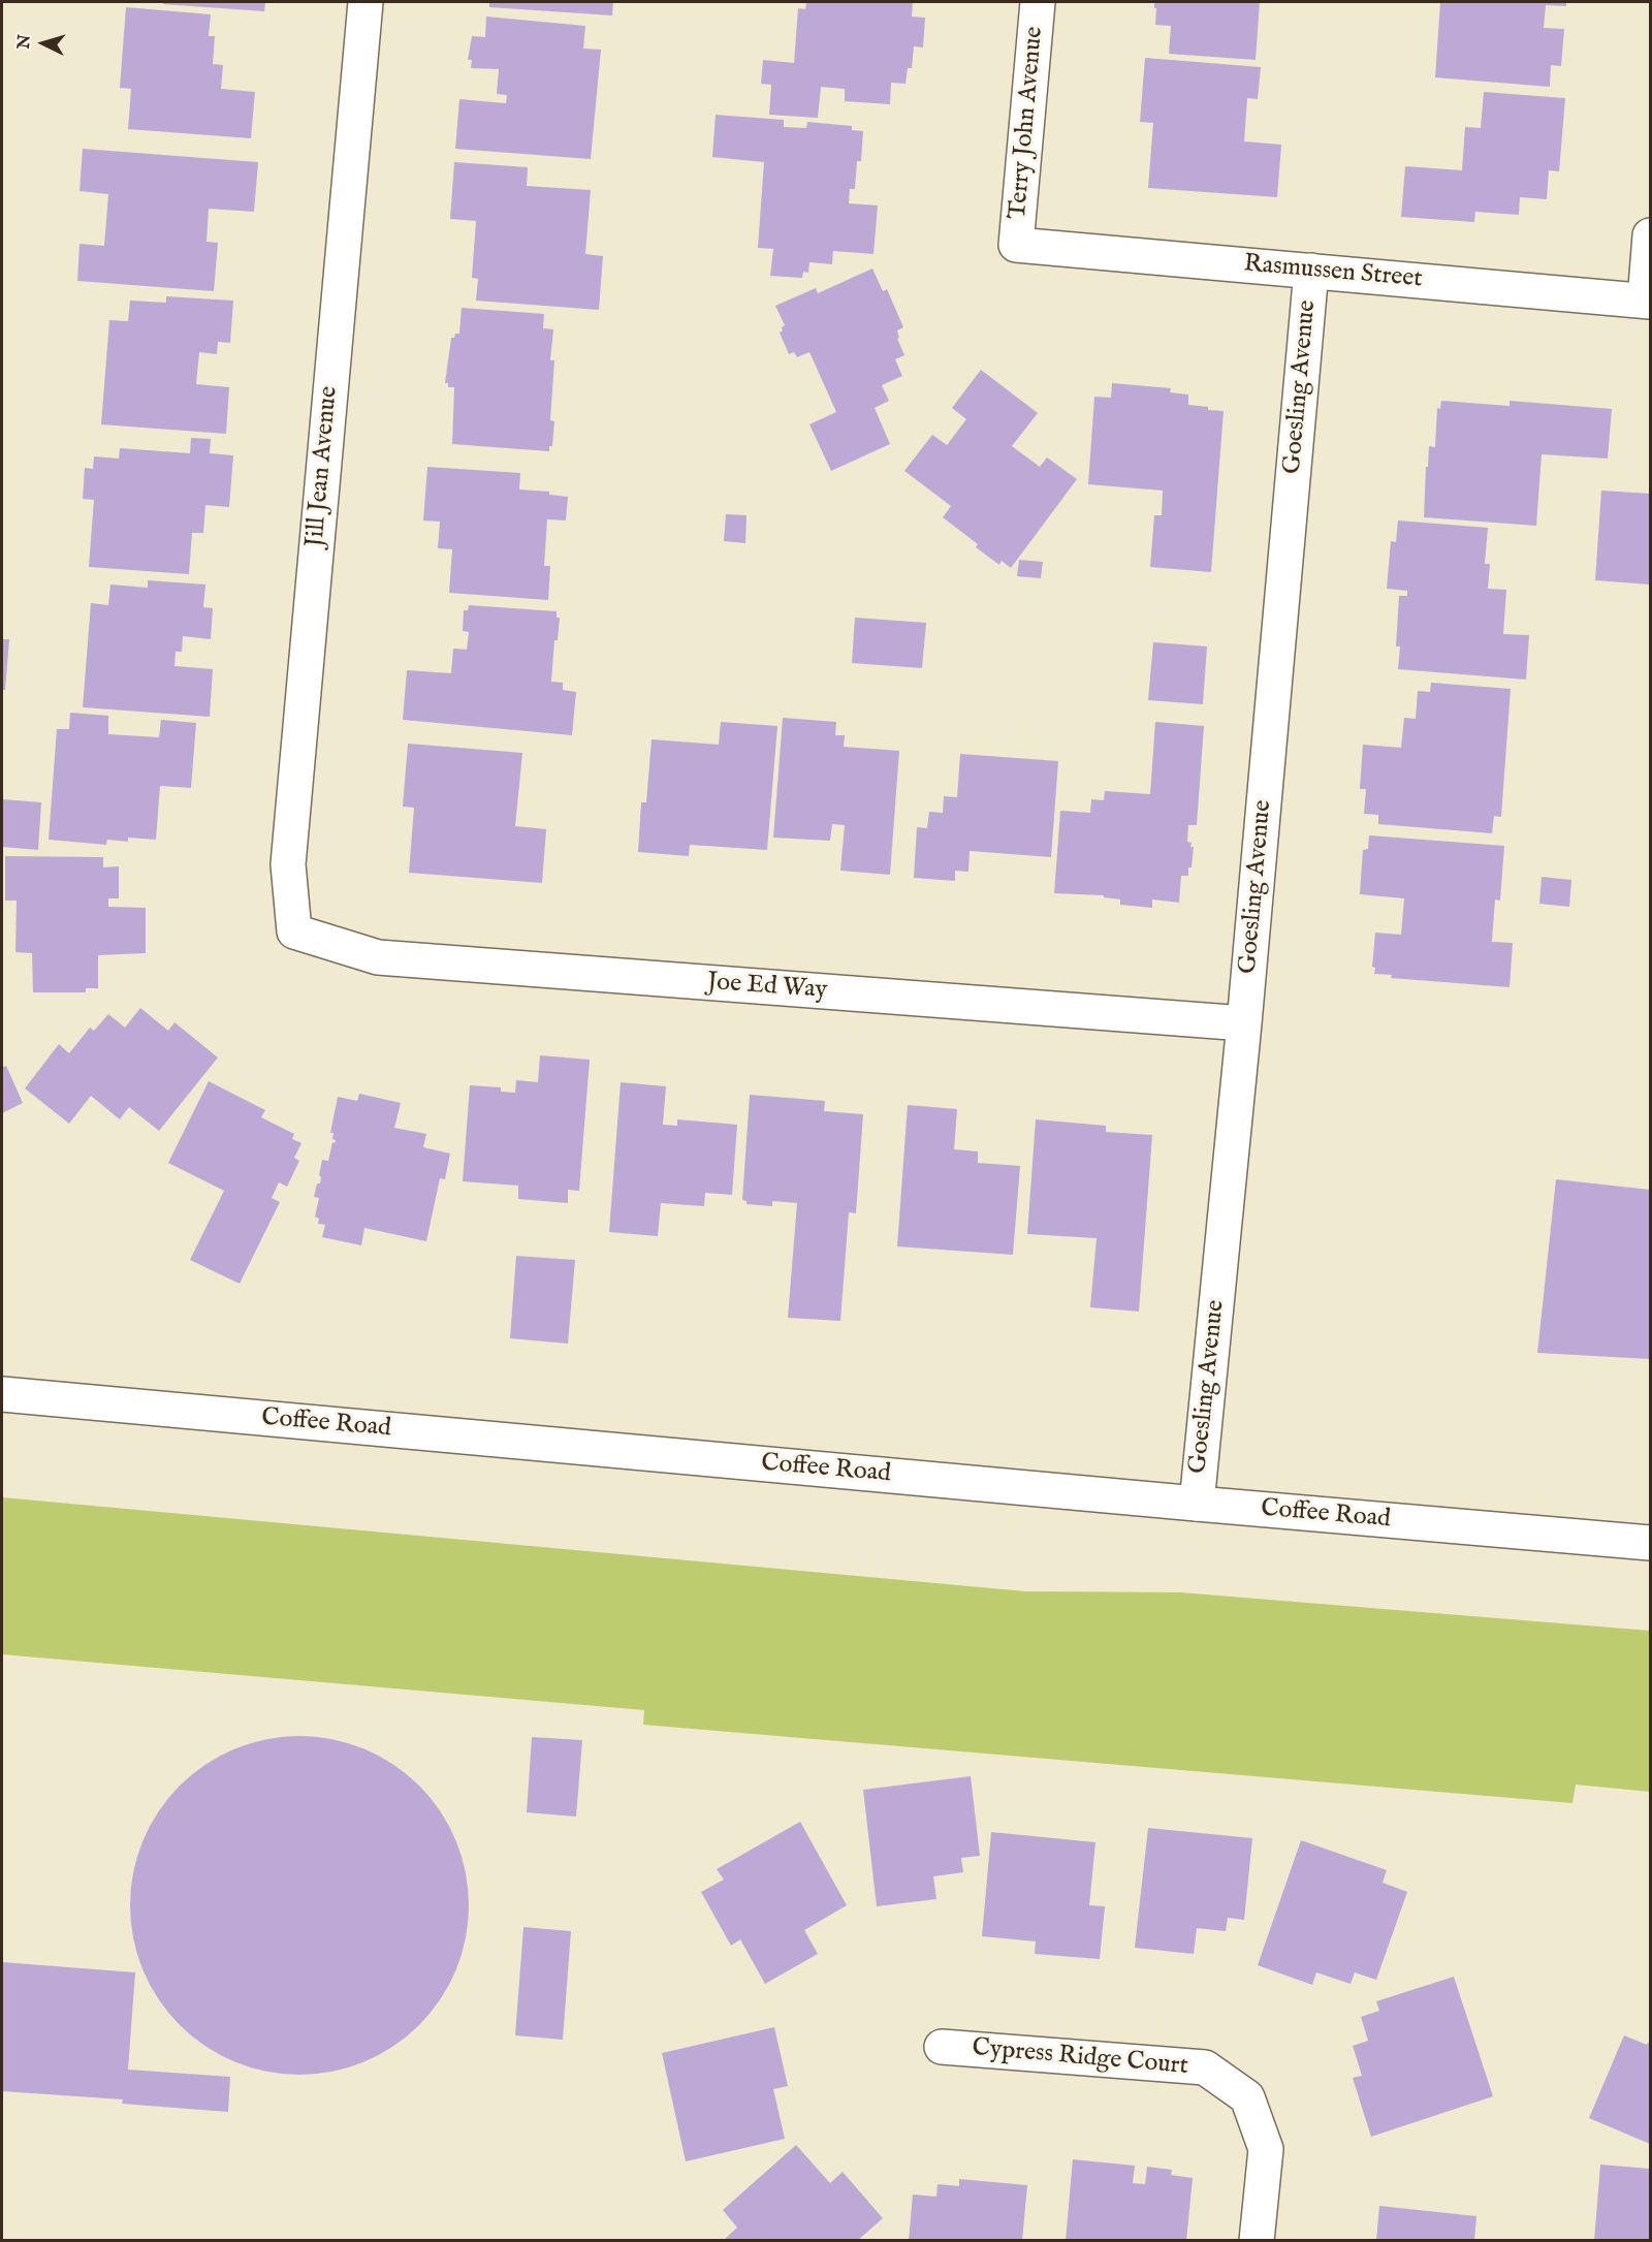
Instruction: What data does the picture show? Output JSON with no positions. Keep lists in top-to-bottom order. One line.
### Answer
{"streets":{"street":["Terry John Avenue","Rasmussen Street","Goesling Avenue","Jill Jean Avenue","Joe Ed Way","Coffee Road","Cypress Ridge Court"]},"crossings":[["Terry John Avenue","Rasmussen Street"],["Rasmussen Street","Goesling Avenue"],["Goesling Avenue","Joe Ed Way"],["Goesling Avenue","Coffee Road"],["Jill Jean Avenue","Joe Ed Way"]],"north":"left"}
